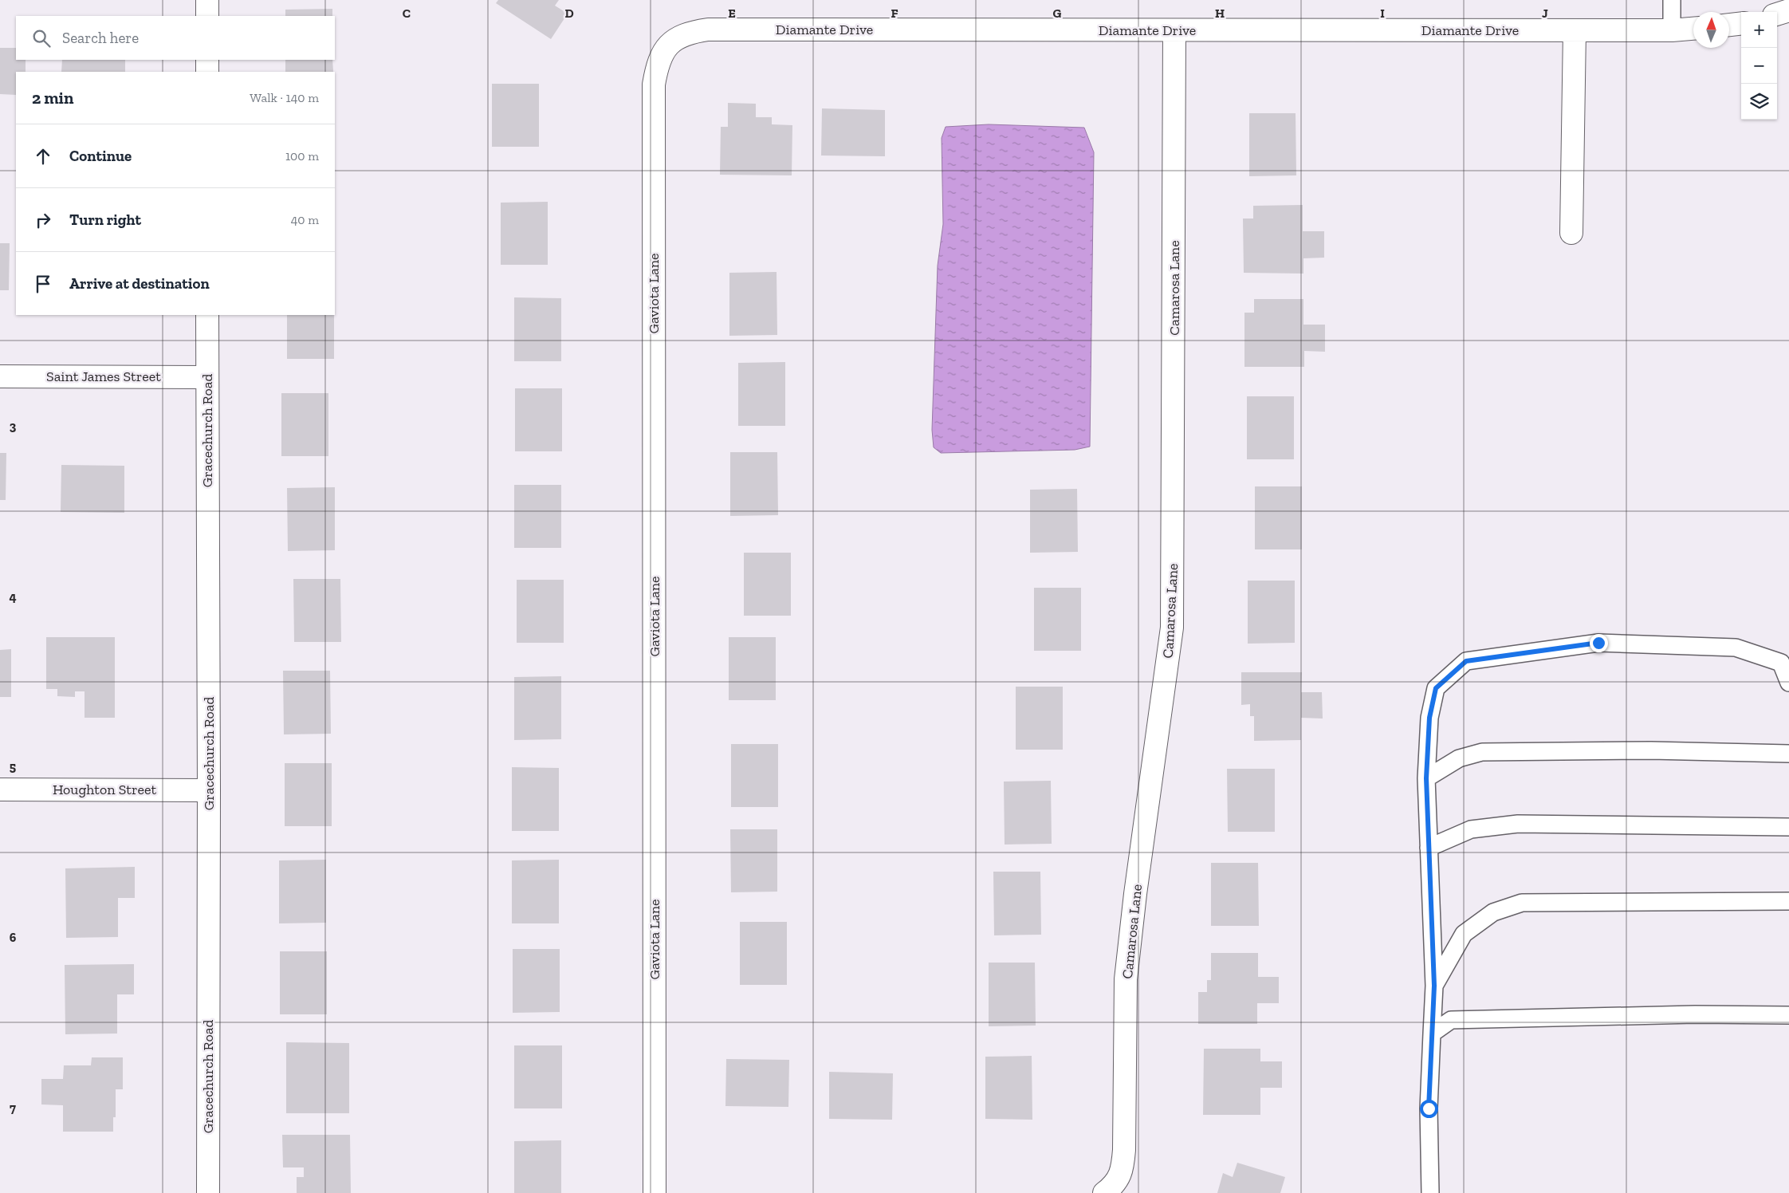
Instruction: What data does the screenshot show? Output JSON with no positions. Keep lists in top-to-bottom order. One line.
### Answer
{"streets":{"street":["Diamante Drive","Camarosa Lane","Gaviota Lane","Saint James Street","Gracechurch Road","Houghton Street"]},"crossings":[["Diamante Drive","Camarosa Lane"],["Diamante Drive","Gaviota Lane"],["Saint James Street","Gracechurch Road"],["Gracechurch Road","Houghton Street"]],"north":"top","page":{"map_buttons":["+","−"],"search":"Search here","heading":["2 min","Walk · 140 m"],"list":[["Continue","100 m"],["Turn right","40 m"],"Arrive at destination"]},"grid":{"columns":["C","D","E","F","G","H","I","J"],"rows":["3","4","5","6","7"]}}
